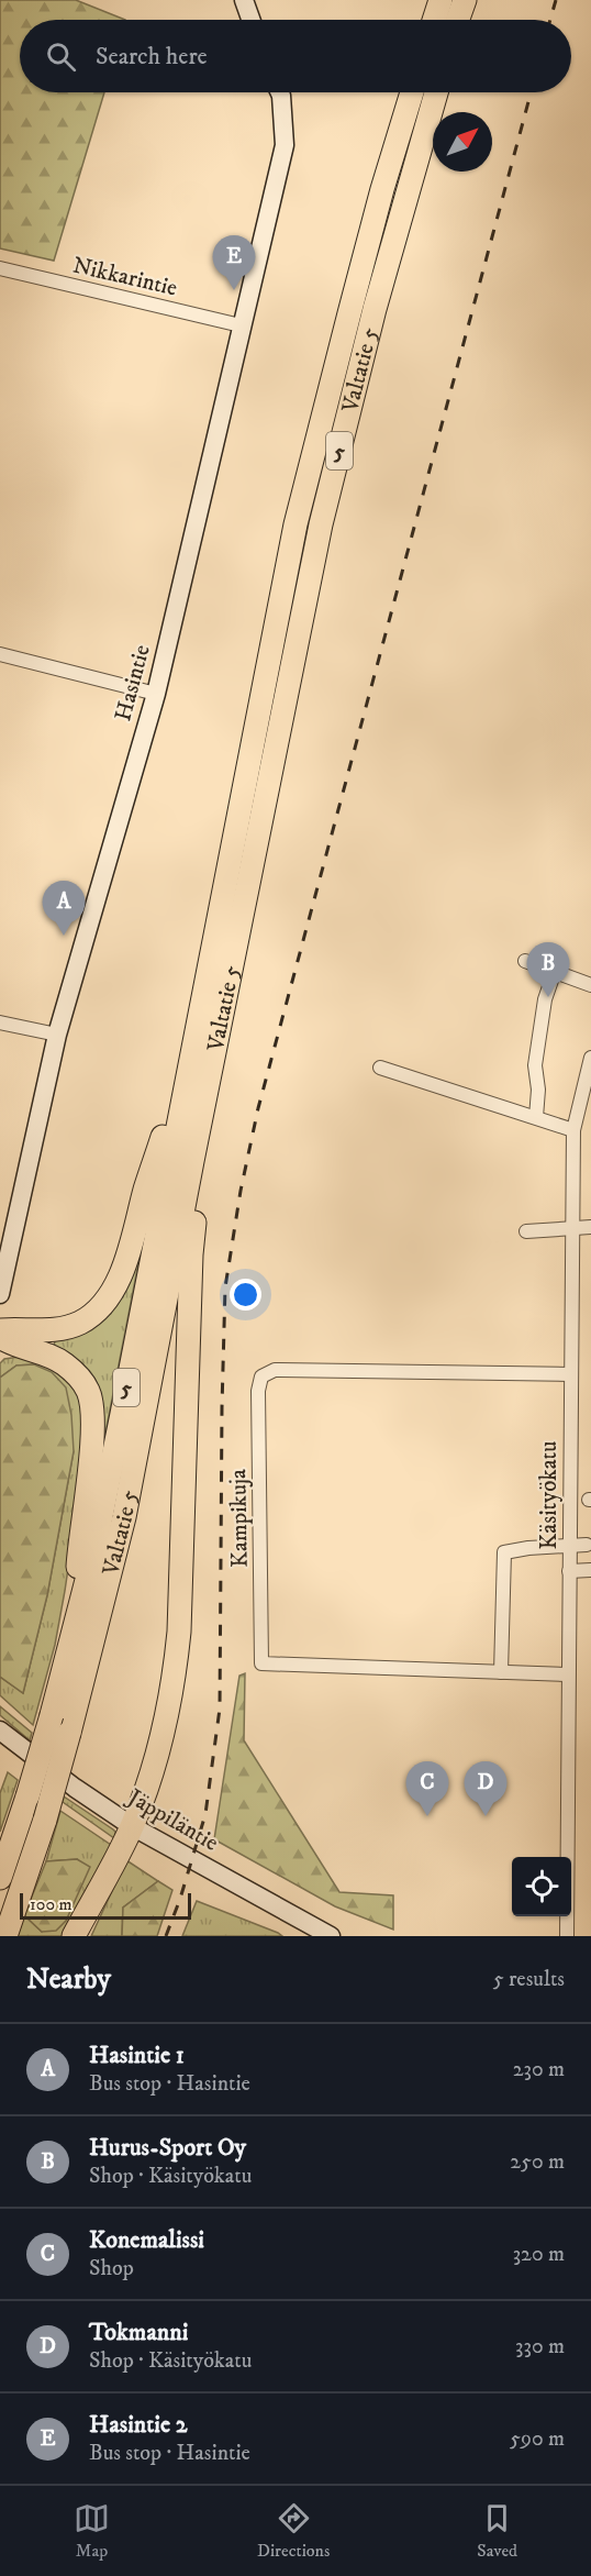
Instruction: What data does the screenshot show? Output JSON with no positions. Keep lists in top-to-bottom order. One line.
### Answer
{"streets":{"highway":["Valtatie 5","5"],"street":["Nikkarintie","Hasintie","Käsityökatu","Kampikuja","Jäppiläntie"]},"crossings":[["Nikkarintie","Hasintie"],["Käsityökatu","Kampikuja"]],"scale_bar":"100 m","north":"top right","page":{"search":"Search here","pins":["E","A","B","C","D"],"scale":"100 m","heading":["Nearby","5 results"],"list":[{"mark":"A","name":"Hasintie 1","note":"Bus stop · Hasintie","value":"230 m"},{"mark":"B","name":"Hurus-Sport Oy","note":"Shop · Käsityökatu","value":"250 m"},{"mark":"C","name":"Konemalissi","note":"Shop","value":"320 m"},{"mark":"D","name":"Tokmanni","note":"Shop · Käsityökatu","value":"330 m"},{"mark":"E","name":"Hasintie 2","note":"Bus stop · Hasintie","value":"590 m"}],"nav":["Map","Directions","Saved"]}}
